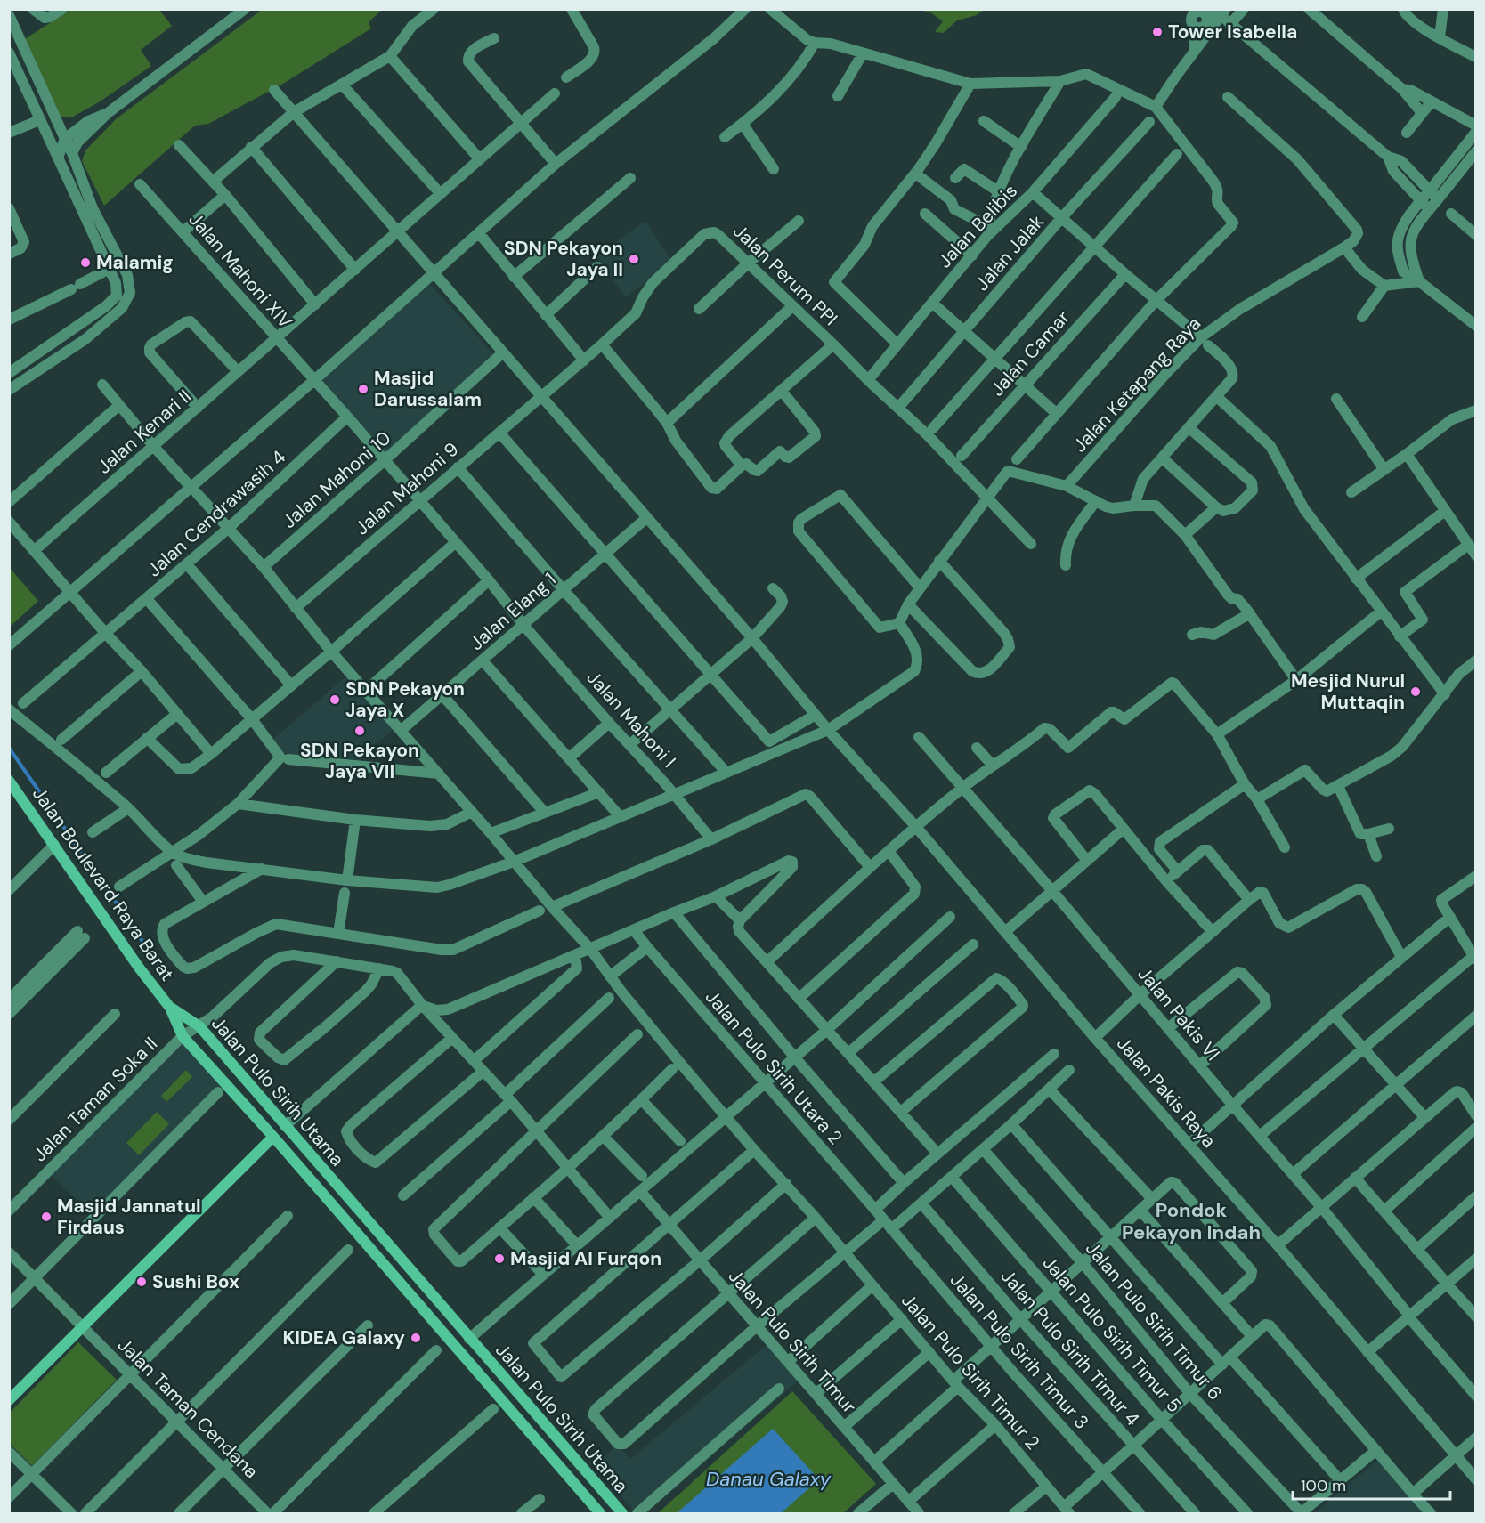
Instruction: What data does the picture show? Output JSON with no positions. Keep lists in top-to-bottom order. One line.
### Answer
{"streets":{"main road":["Jalan Boulevard Raya Barat","Jalan Pulo Sirih Utama"],"street":["Jalan Belibis","Jalan Jalak","Jalan Mahoni XIV","Jalan Perum PPI","Jalan Camar","Jalan Ketapang Raya","Jalan Kenari II","Jalan Mahoni 10","Jalan Mahoni 9","Jalan Cendrawasih 4","Jalan Elang 1","Jalan Mahoni I","Jalan Pakis VI","Jalan Pulo Sirih Utara 2","Jalan Pakis Raya","Jalan Taman Soka II","Jalan Pulo Sirih Timur 6","Jalan Pulo Sirih Timur 5","Jalan Pulo Sirih Timur","Jalan Pulo Sirih Timur 4","Jalan Pulo Sirih Timur 3","Jalan Pulo Sirih Timur 2","Jalan Taman Cendana"]},"crossings":[["Jalan Belibis","Jalan Perum PPI"],["Jalan Jalak","Jalan Perum PPI"],["Jalan Mahoni XIV","Jalan Kenari II"],["Jalan Mahoni XIV","Jalan Mahoni 10"],["Jalan Mahoni XIV","Jalan Mahoni 9"],["Jalan Mahoni XIV","Jalan Cendrawasih 4"],["Jalan Mahoni XIV","Jalan Mahoni I"],["Jalan Perum PPI","Jalan Mahoni 9"],["Jalan Kenari II","Jalan Pakis Raya"],["Jalan Kenari II","Jalan Pulo Sirih Timur 2"],["Jalan Mahoni 10","Jalan Pakis Raya"],["Jalan Mahoni 10","Jalan Pulo Sirih Timur 2"],["Jalan Mahoni 9","Jalan Mahoni I"],["Jalan Mahoni 9","Jalan Pakis Raya"],["Jalan Mahoni 9","Jalan Pulo Sirih Timur 2"],["Jalan Cendrawasih 4","Jalan Pulo Sirih Timur 2"],["Jalan Elang 1","Jalan Mahoni I"],["Jalan Elang 1","Jalan Pakis Raya"],["Jalan Elang 1","Jalan Pulo Sirih Timur 2"],["Jalan Boulevard Raya Barat","Jalan Pulo Sirih Utama"],["Jalan Pulo Sirih Utara 2","Jalan Pulo Sirih Timur 3"],["Jalan Pulo Sirih Utama","Jalan Taman Soka II"]],"districts":["Pondok Pekayon Indah"],"water":["Danau Galaxy"],"places":["Tower Isabella","SDN Pekayon Jaya II","Malamig","Masjid Darussalam","Mesjid Nurul Muttaqin","SDN Pekayon Jaya X","SDN Pekayon Jaya VII","Masjid Jannatul Firdaus","Masjid Al Furqon","Sushi Box","KIDEA Galaxy"],"scale_bar":"100 m"}
